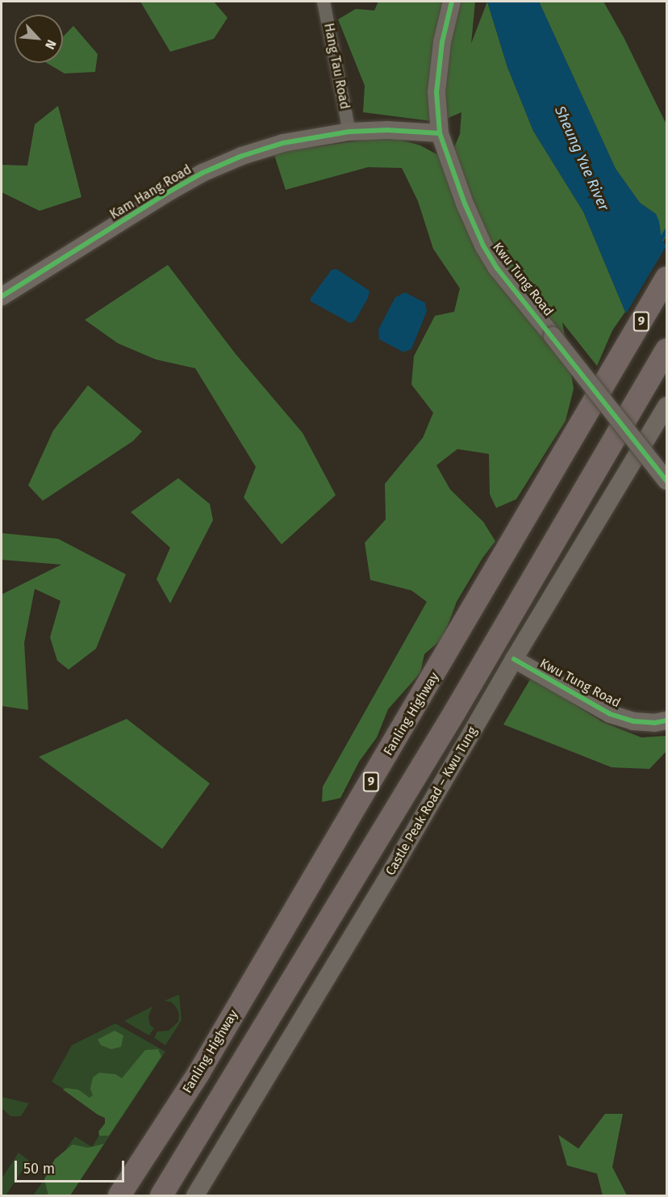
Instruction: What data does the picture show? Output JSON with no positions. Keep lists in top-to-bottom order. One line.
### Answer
{"streets":{"highway":["9","Fanling Highway"],"street":["Hang Tau Road","Kam Hang Road","Kwu Tung Road","Castle Peak Road – Kwu Tung"]},"crossings":[["Hang Tau Road","Kam Hang Road"],["Kam Hang Road","Kwu Tung Road"],["Kwu Tung Road","Castle Peak Road – Kwu Tung"]],"water":["Sheung Yue River"],"scale_bar":"50 m","north":"bottom right"}
